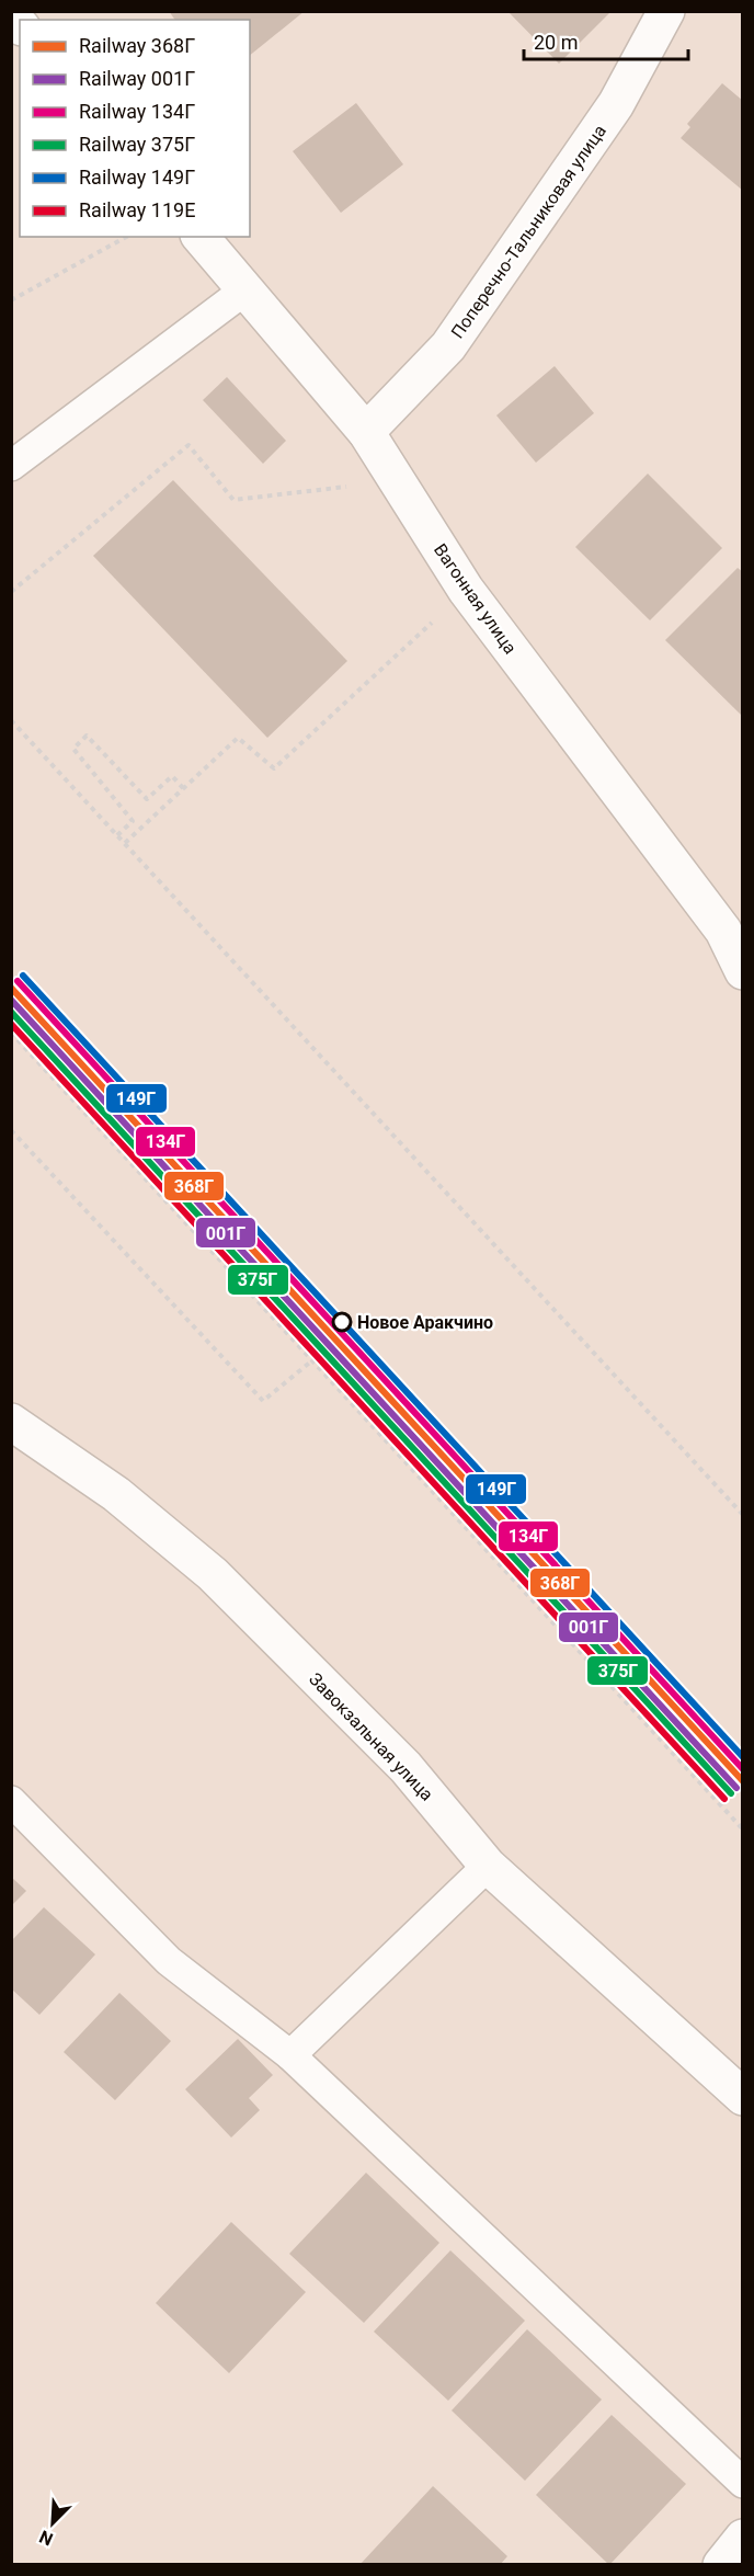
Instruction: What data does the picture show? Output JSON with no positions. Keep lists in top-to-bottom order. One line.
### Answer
{"streets":{"street":["Поперечно-Тальниковая улица","Вагонная улица","Завокзальная улица"]},"crossings":[["Поперечно-Тальниковая улица","Вагонная улица"]],"places":["Новое Аракчино"],"lines":["rail line 149Г","rail line 134Г","rail line 368Г","rail line 001Г","rail line 375Г","rail line 119Е"],"legend":["Railway 368Г","Railway 001Г","Railway 134Г","Railway 375Г","Railway 149Г","Railway 119Е"],"scale_bar":"20 m","north":"bottom left"}
